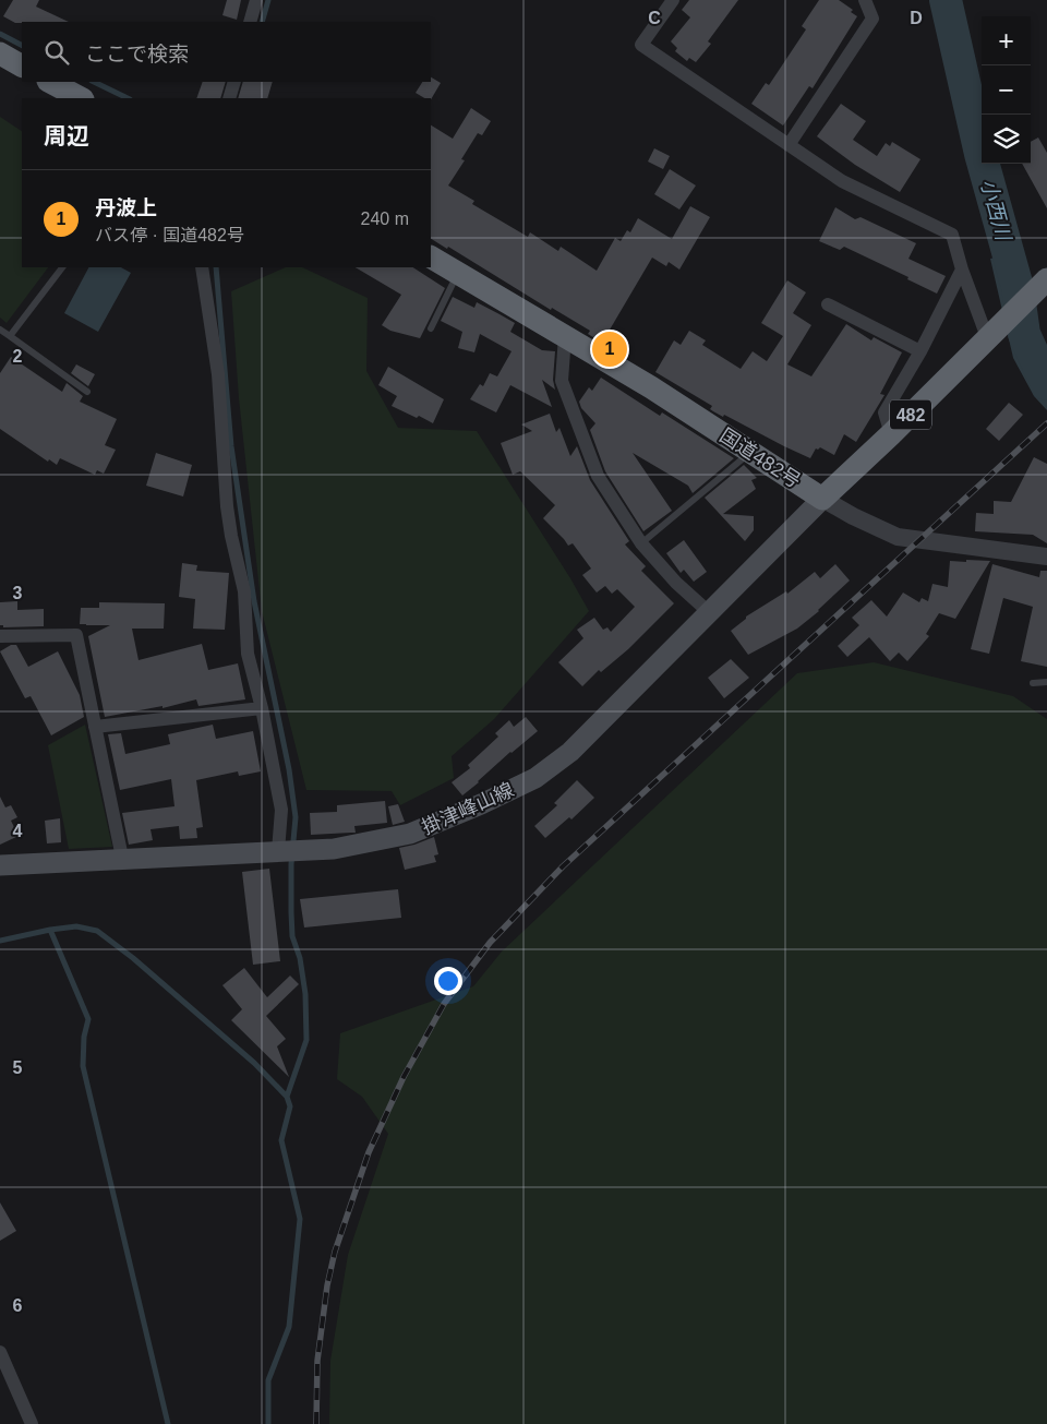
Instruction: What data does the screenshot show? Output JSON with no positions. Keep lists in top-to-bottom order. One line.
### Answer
{"streets":{"highway":["482","国道482号"],"main road":["掛津峰山線"]},"crossings":[["国道482号","掛津峰山線"]],"water":["小西川"],"page":{"map_buttons":["+","−"],"search":"ここで検索","heading":"周辺","list":[{"mark":"1","name":"丹波上","note":"バス停 · 国道482号","value":"240 m"}],"pins":"1"},"grid":{"columns":["C","D"],"rows":["2","3","4","5","6"]}}
